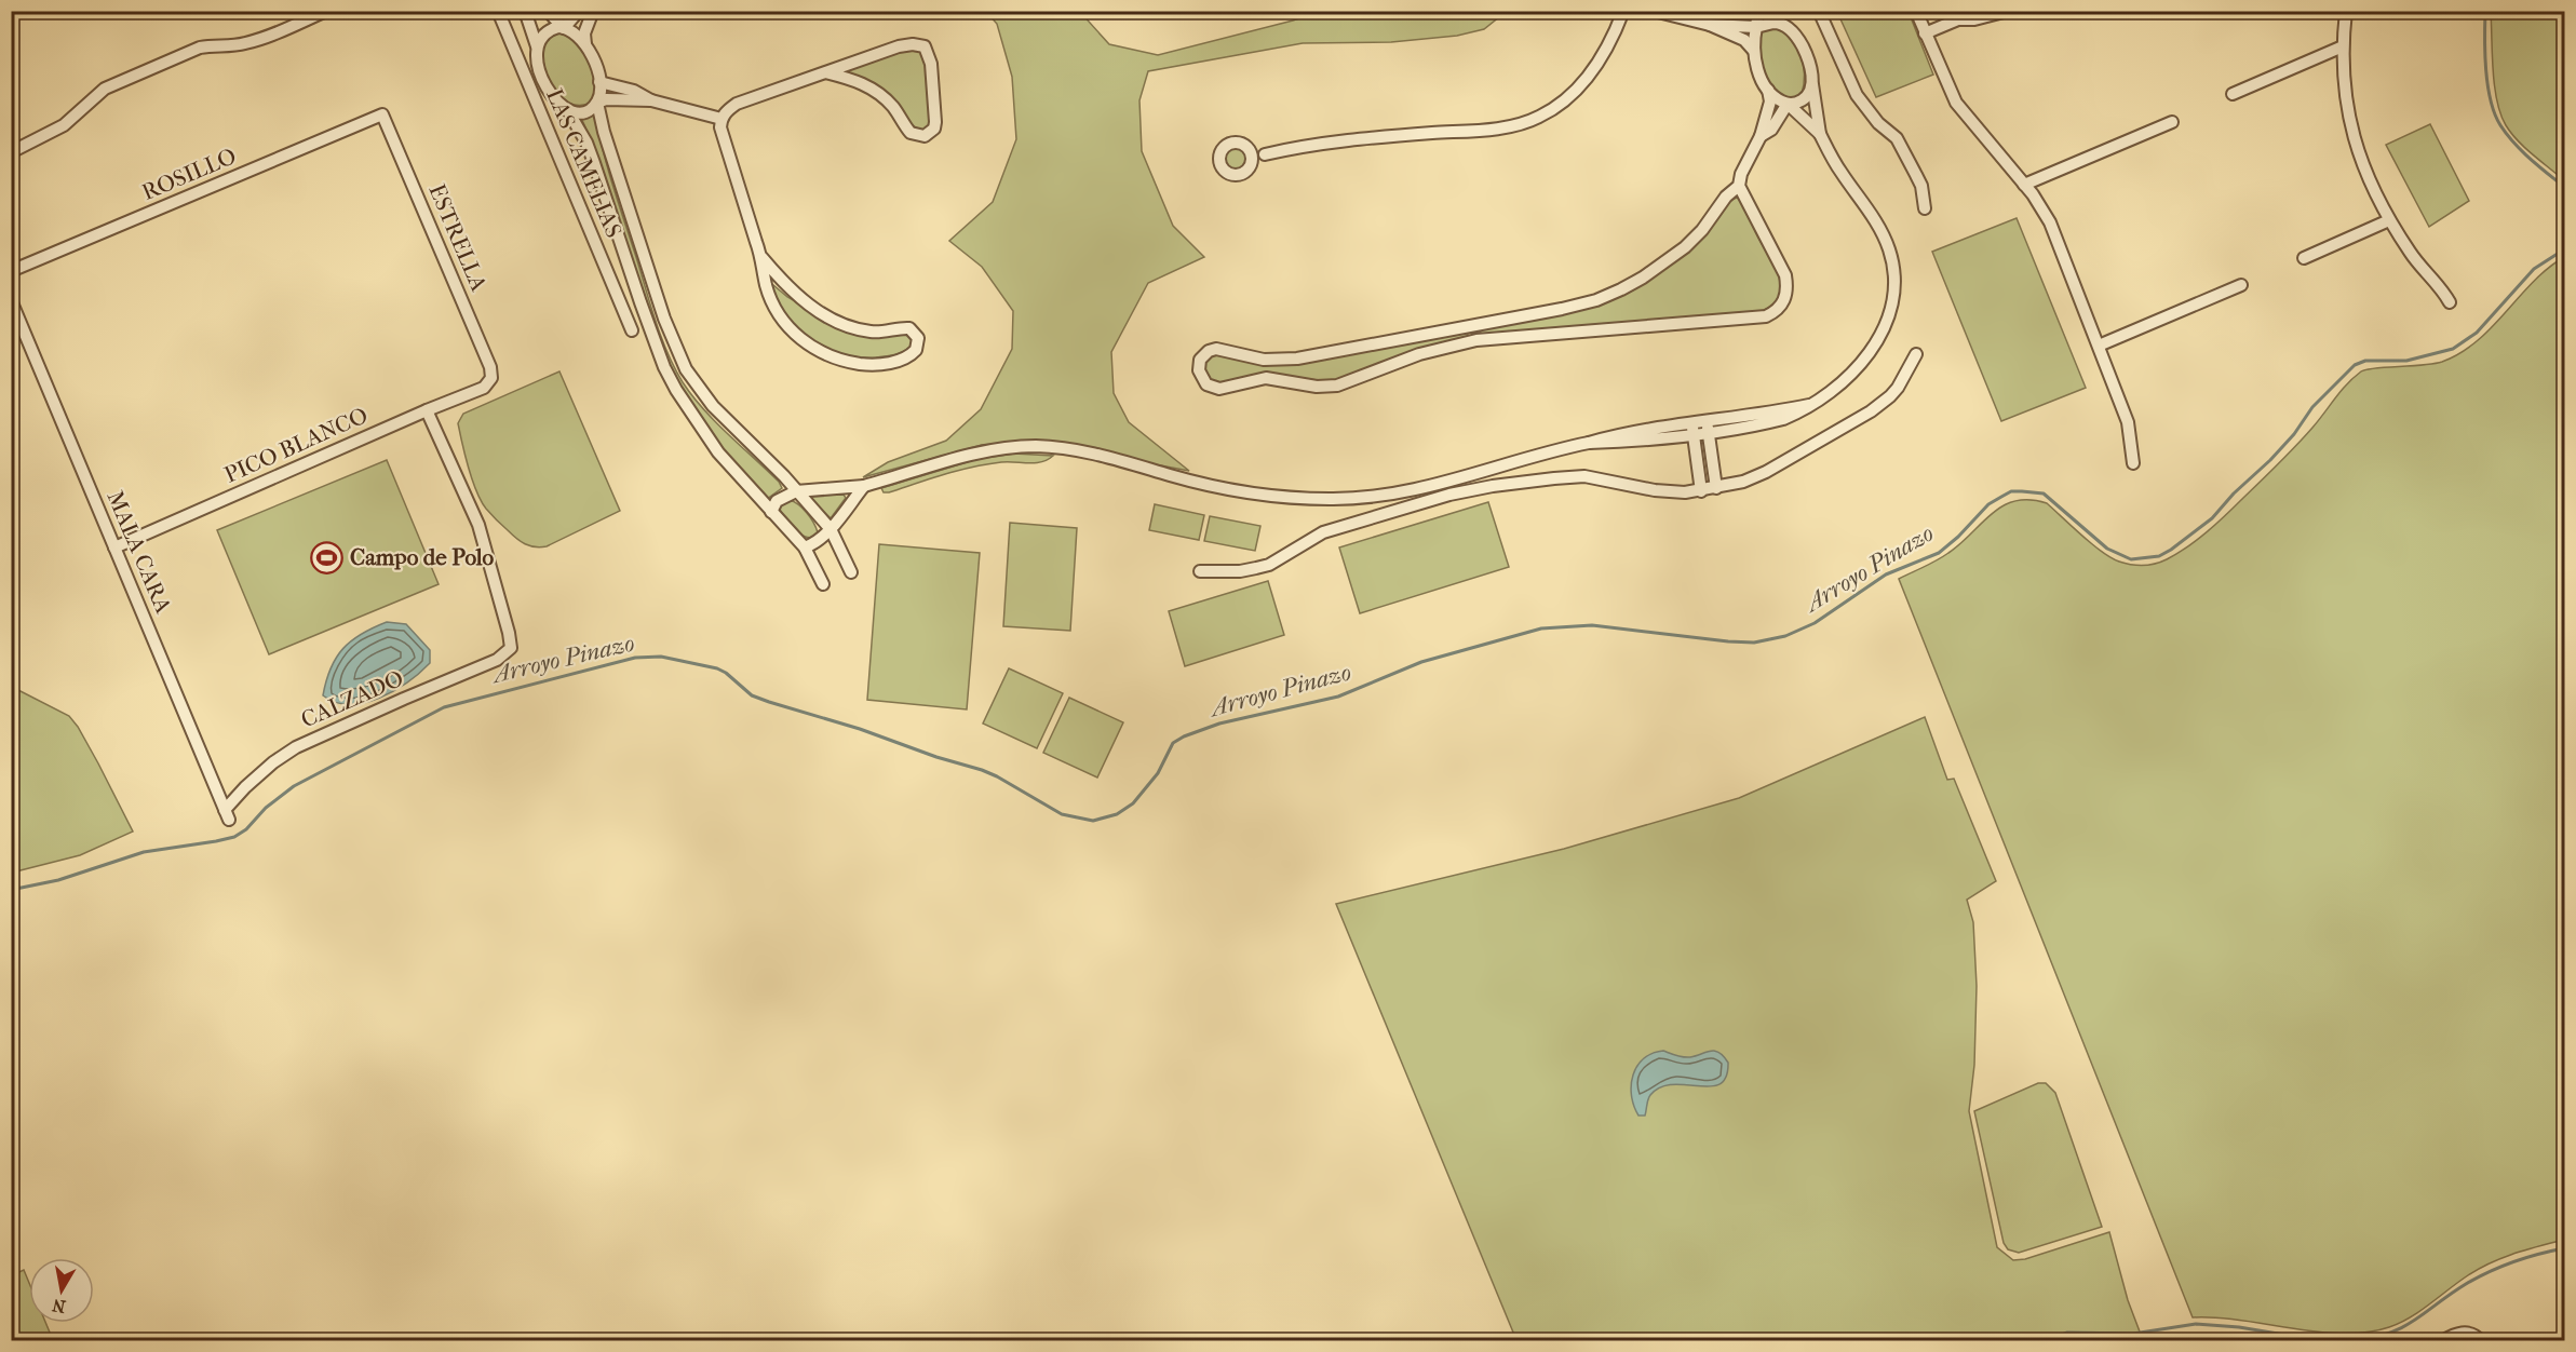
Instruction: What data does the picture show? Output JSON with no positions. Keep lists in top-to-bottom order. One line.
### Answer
{"streets":{"street":["LAS CAMELIAS","ROSILLO","ESTRELLA","PICO BLANCO","MALA CARA","CALZADO"]},"crossings":[["ROSILLO","ESTRELLA"],["ESTRELLA","PICO BLANCO"],["PICO BLANCO","MALA CARA"],["PICO BLANCO","CALZADO"],["MALA CARA","CALZADO"]],"water":["Arroyo Pinazo"],"places":{"sports":["Campo de Polo"]},"north":"bottom"}
